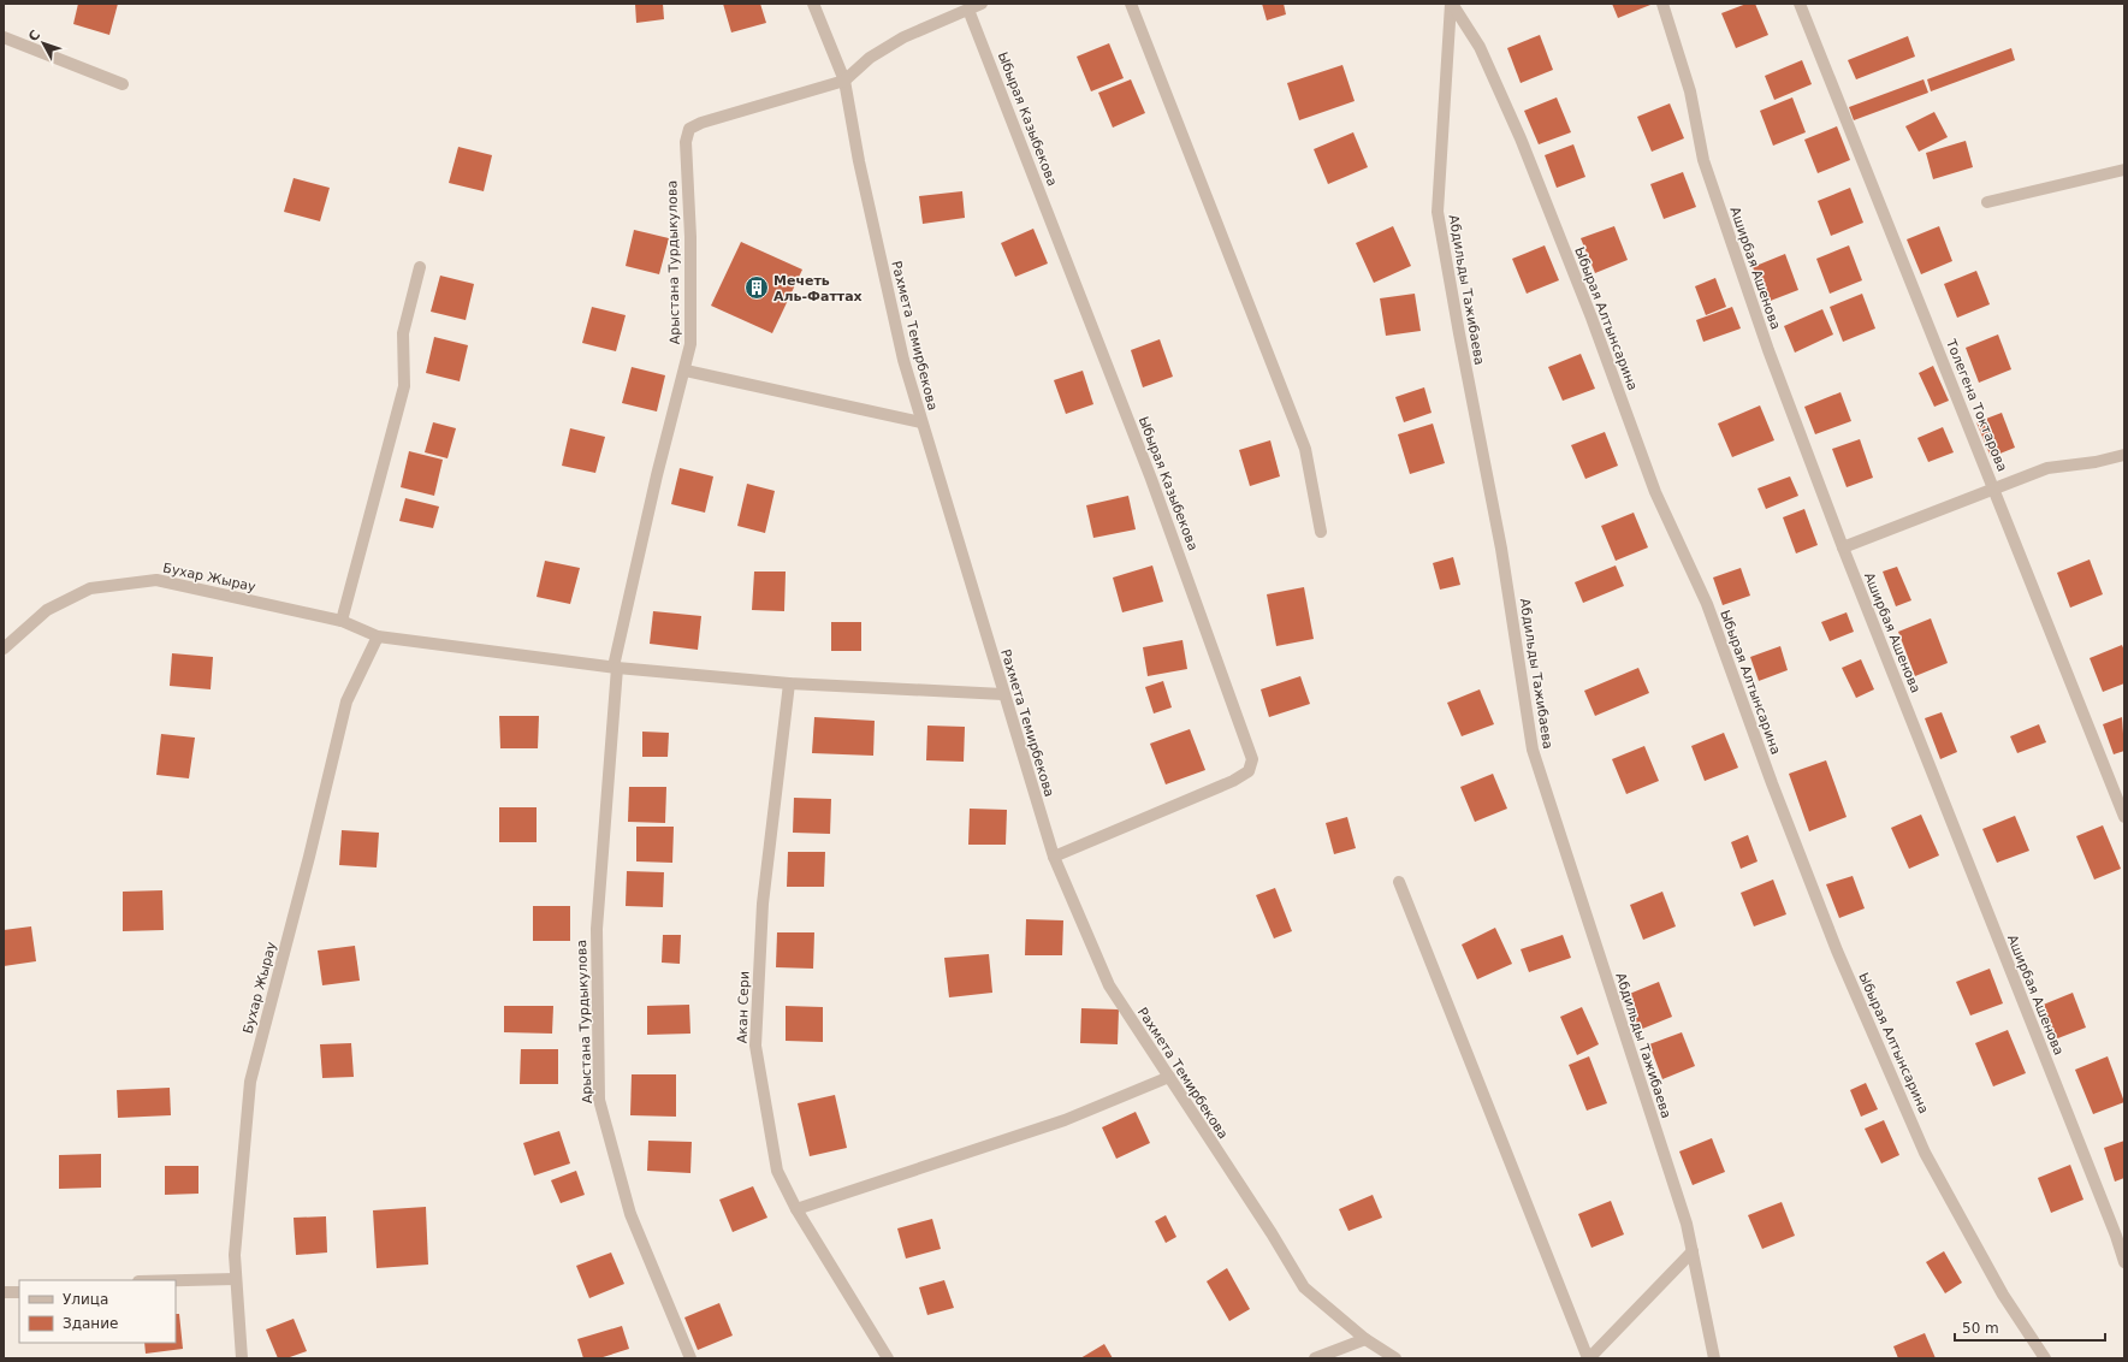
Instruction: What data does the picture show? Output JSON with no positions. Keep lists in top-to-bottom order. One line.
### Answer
{"streets":{"street":["Ыбырая Казыбекова","Арыстана Турдыкулова","Аширбая Ашенова","Абдильды Тажибаева","Ыбырая Алтынсарина","Рахмета Темирбекова","Толегена Токтарова","Бухар Жырау","Акан Сери"]},"crossings":[["Ыбырая Казыбекова","Рахмета Темирбекова"],["Арыстана Турдыкулова","Рахмета Темирбекова"],["Арыстана Турдыкулова","Бухар Жырау"],["Абдильды Тажибаева","Ыбырая Алтынсарина"],["Рахмета Темирбекова","Бухар Жырау"],["Бухар Жырау","Акан Сери"]],"places":{"building":["Мечеть Аль-Фаттах"]},"legend":["Улица","Здание"],"scale_bar":"50 m","north":"top left"}
